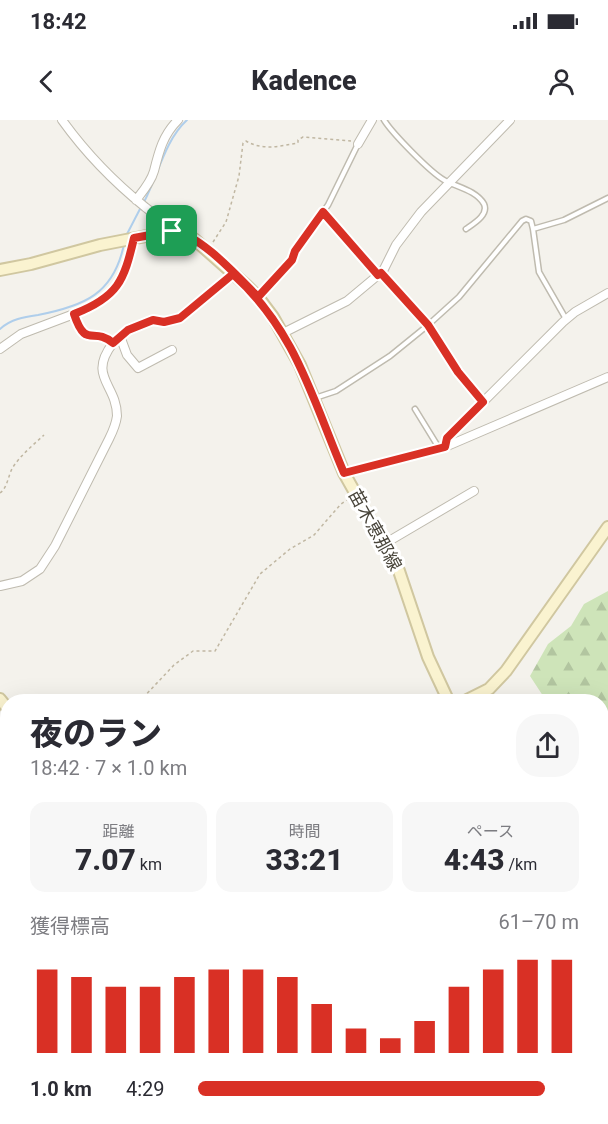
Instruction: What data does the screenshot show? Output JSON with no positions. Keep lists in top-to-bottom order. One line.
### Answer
{"streets":{"main road":["苗木恵那線"]},"page":{"status":"18:42","header":"Kadence","heading":["夜のラン","18:42 · 7 × 1.0 km"],"stats":[["距離","7.07 km"],["時間","33:21"],["ペース","4:43 /km"]],"chart":["獲得標高","61–70 m"],"list":[{"name":"1.0 km","note":"4:29"}]}}
